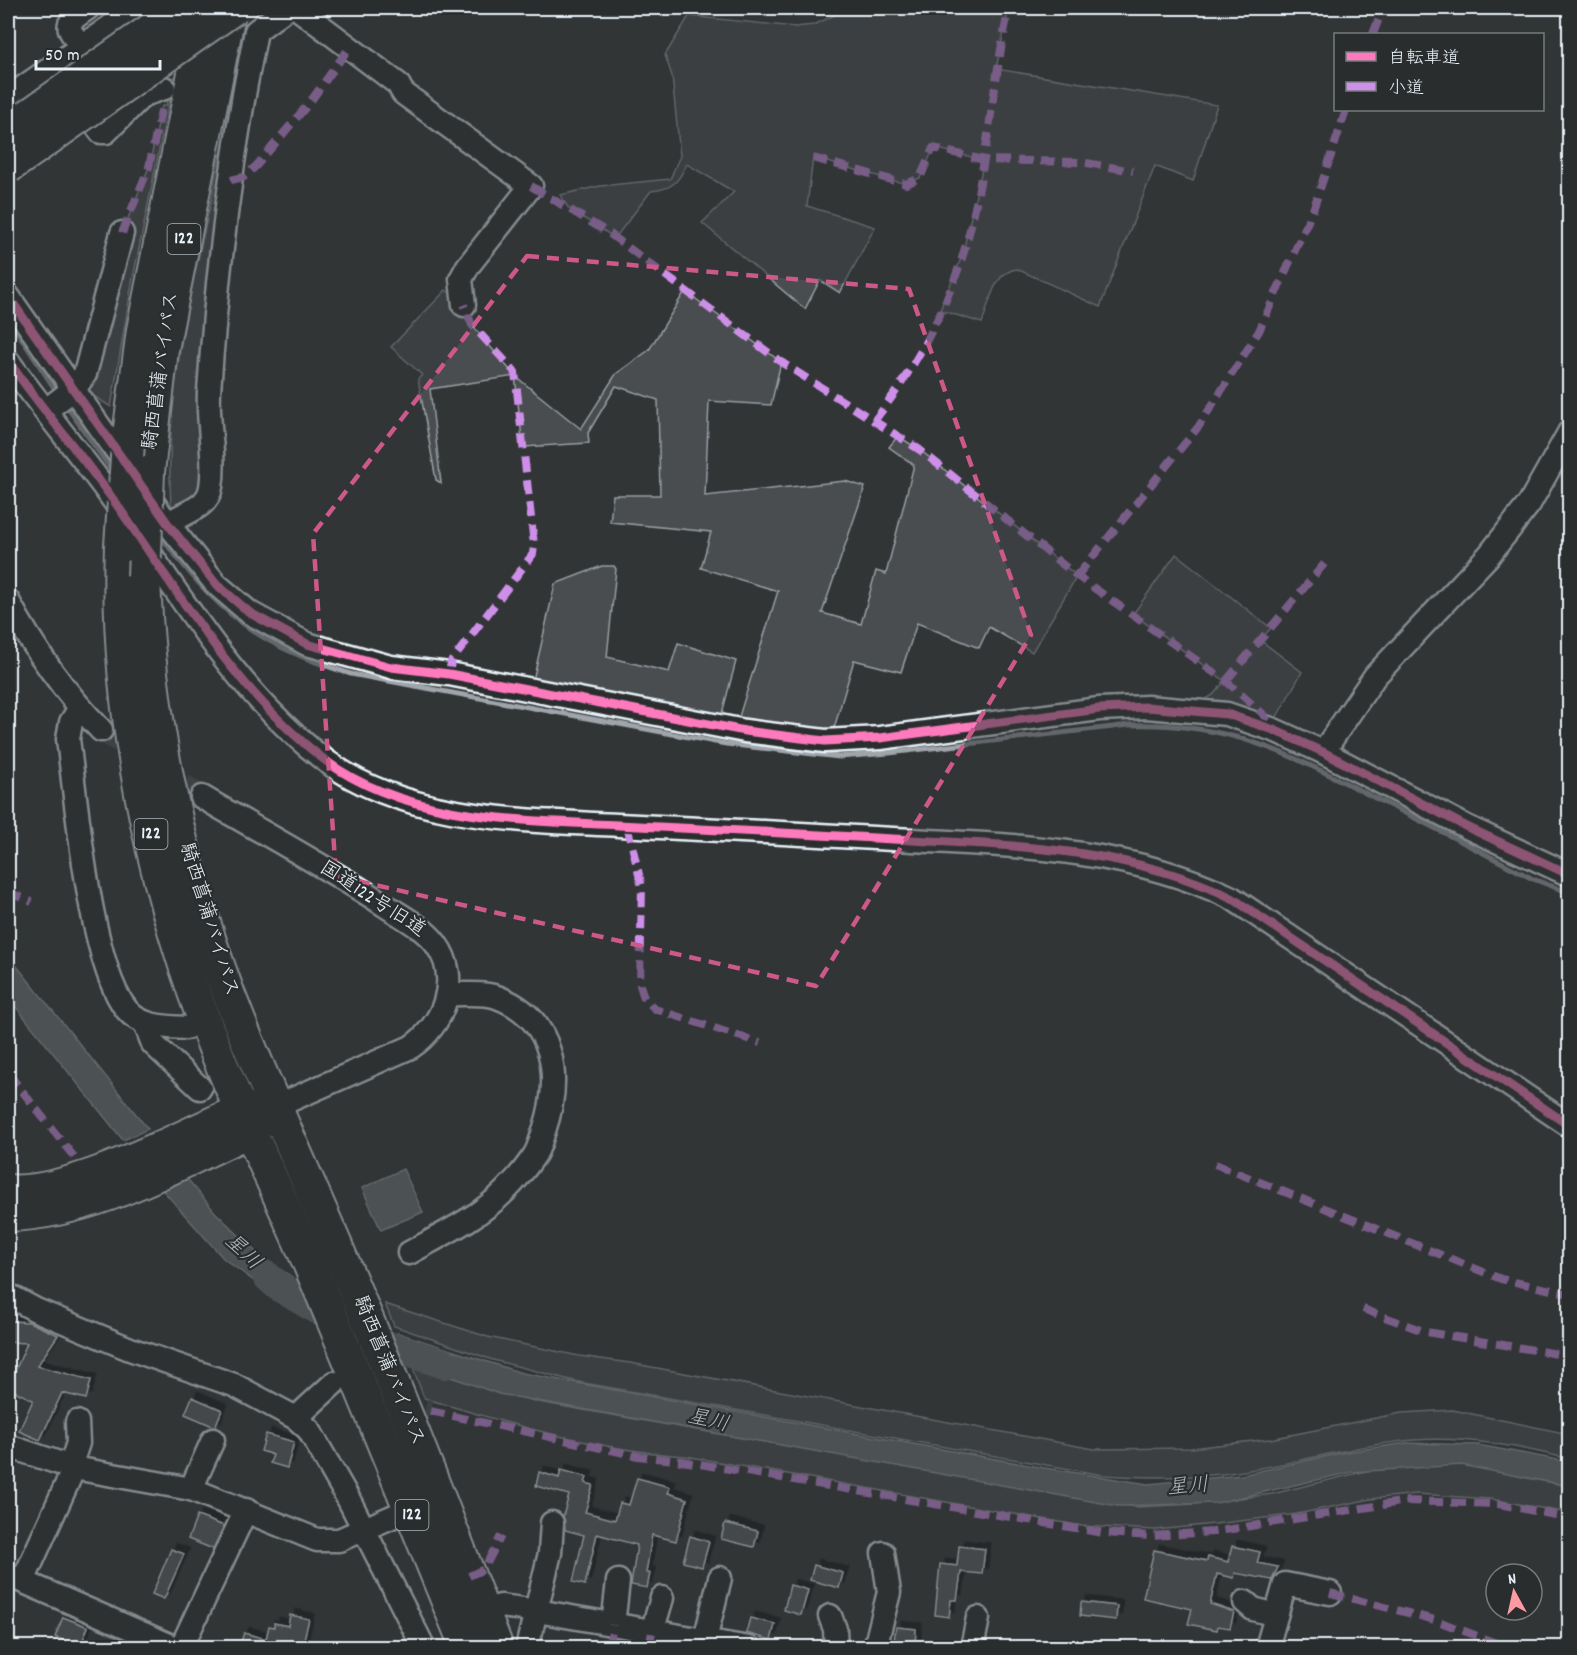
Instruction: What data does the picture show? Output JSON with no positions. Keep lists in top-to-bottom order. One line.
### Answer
{"streets":{"highway":["122","騎西菖蒲バイパス"],"street":["国道122号旧道"]},"crossings":[["騎西菖蒲バイパス","国道122号旧道"]],"water":["星川"],"legend":["自転車道","小道"],"scale_bar":"50 m","north":"top"}
